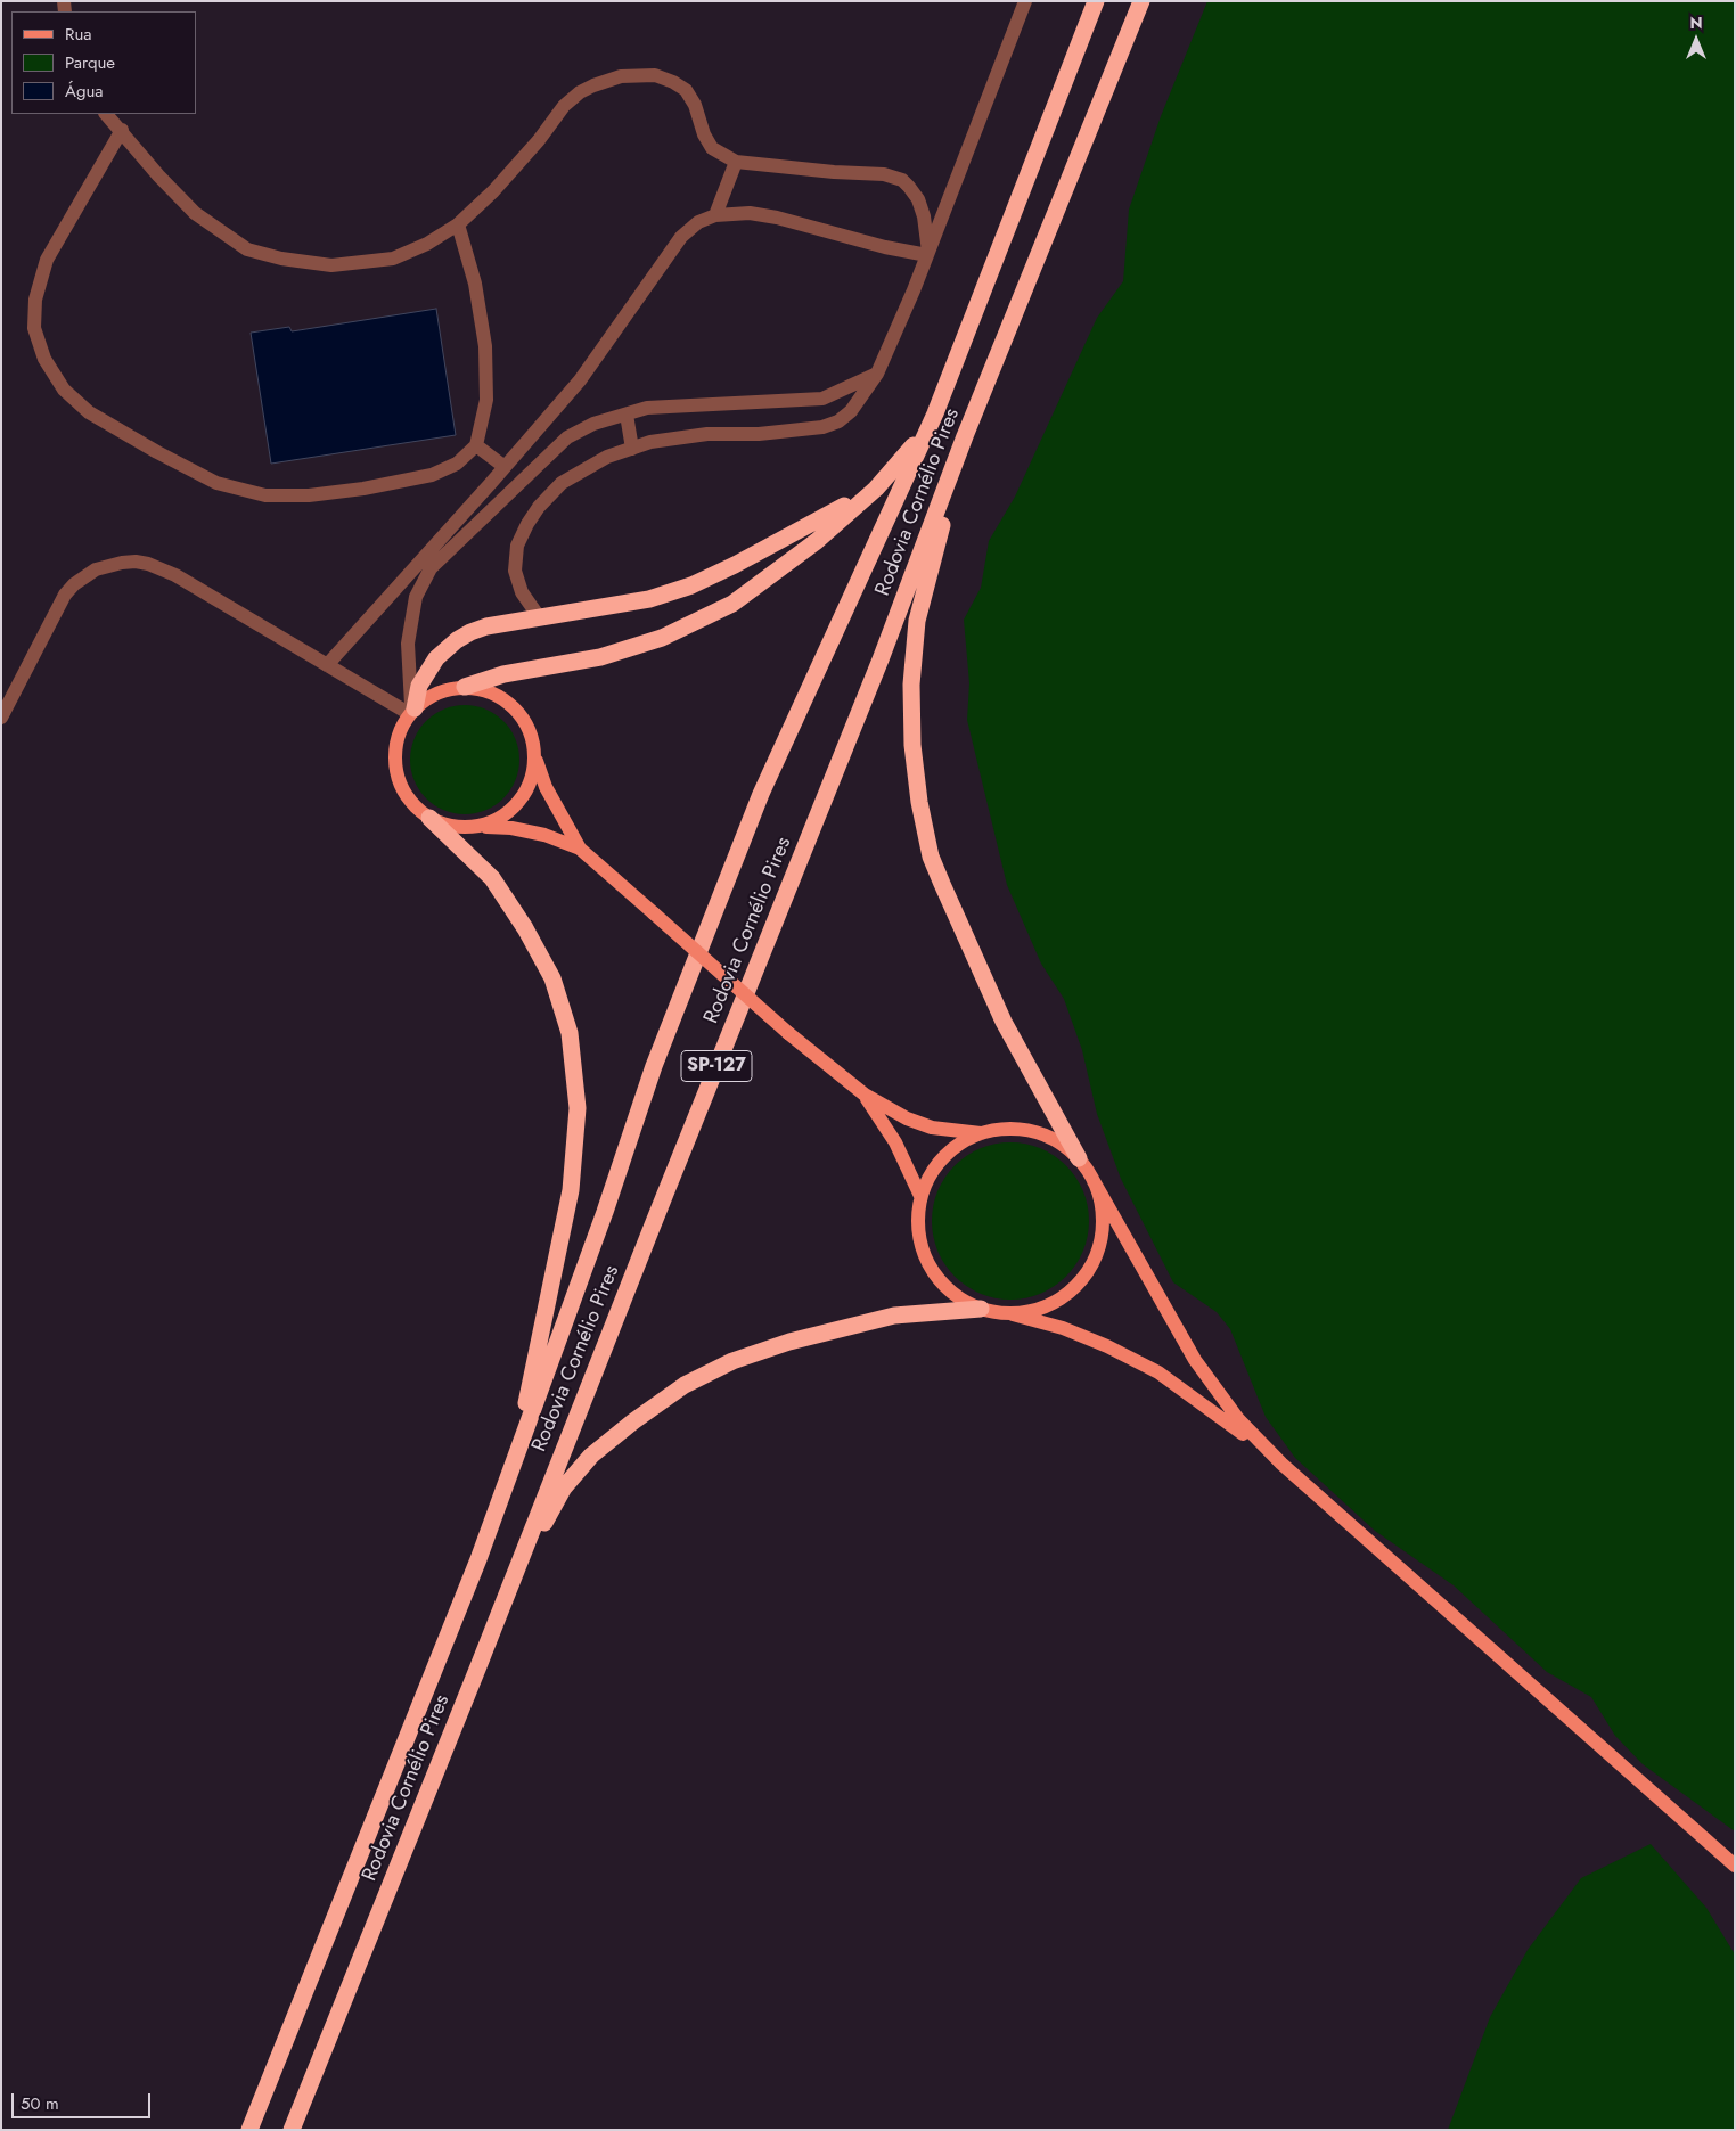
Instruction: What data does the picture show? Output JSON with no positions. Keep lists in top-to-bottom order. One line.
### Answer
{"streets":{"highway":["Rodovia Cornélio Pires","SP-127"]},"legend":["Rua","Parque","Água"],"scale_bar":"50 m","north":"top"}
